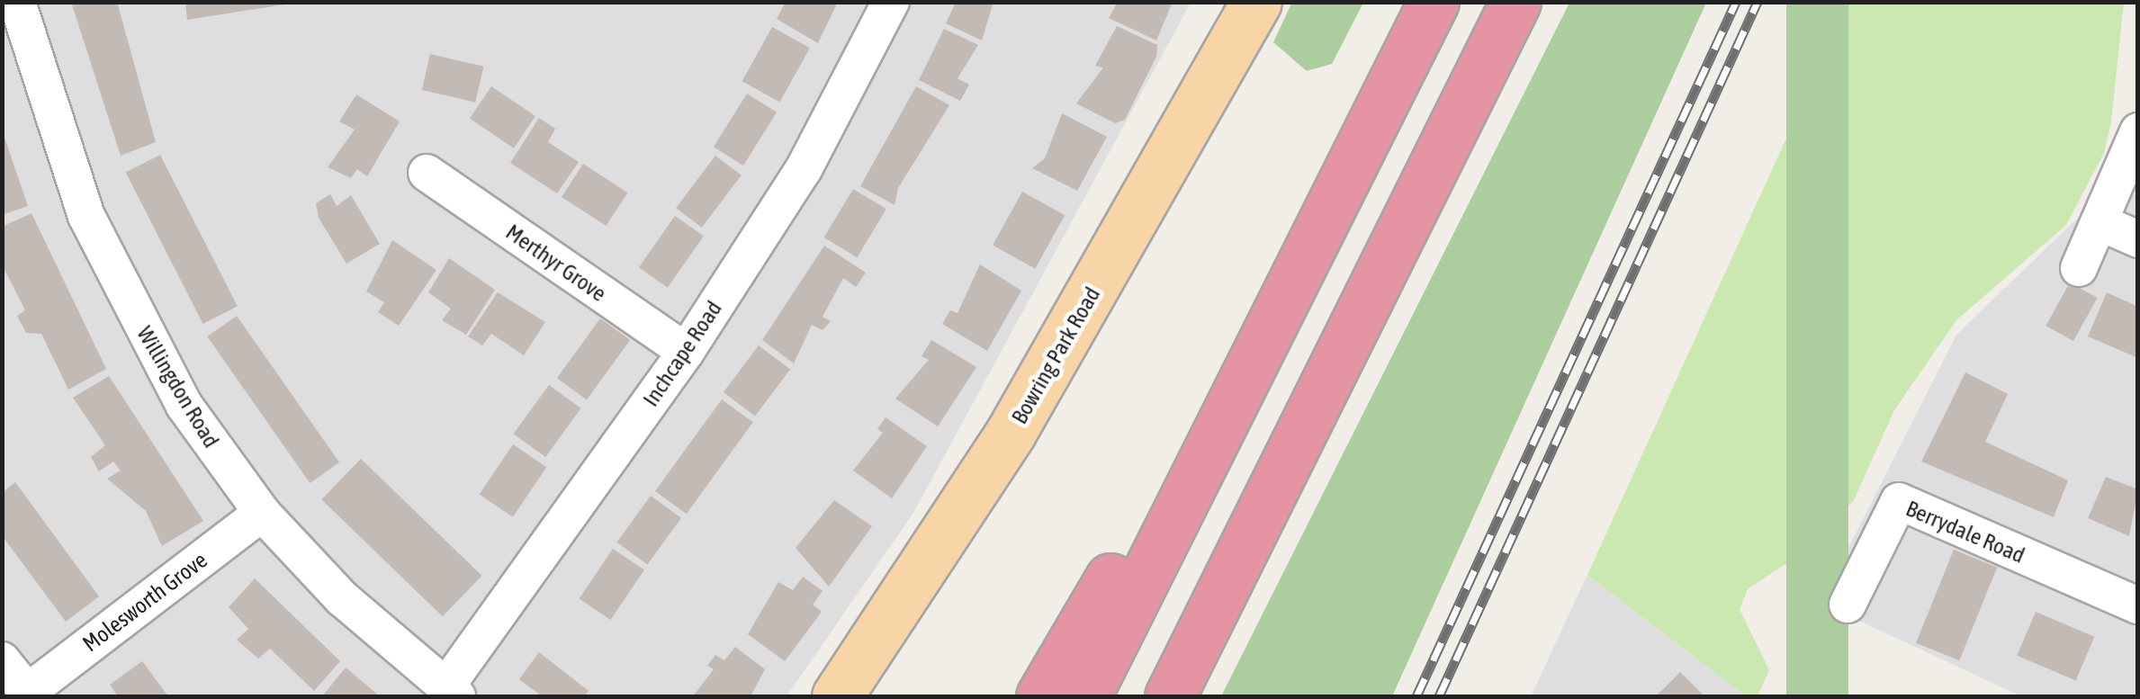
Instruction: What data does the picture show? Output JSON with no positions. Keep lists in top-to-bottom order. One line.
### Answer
{"streets":{"main road":["Bowring Park Road"],"street":["Merthyr Grove","Inchcape Road","Willingdon Road","Berrydale Road","Molesworth Grove"]},"crossings":[["Merthyr Grove","Inchcape Road"],["Inchcape Road","Willingdon Road"],["Willingdon Road","Molesworth Grove"]]}
